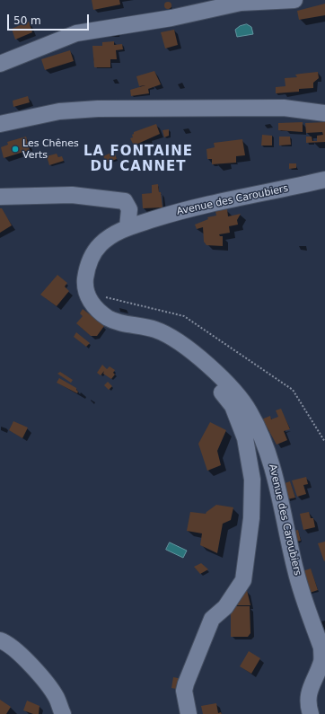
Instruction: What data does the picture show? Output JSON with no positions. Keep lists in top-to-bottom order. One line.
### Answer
{"streets":{"street":["Avenue des Caroubiers"]},"districts":["LA FONTAINE DU CANNET"],"places":["Les Chênes Verts"],"scale_bar":"50 m"}
